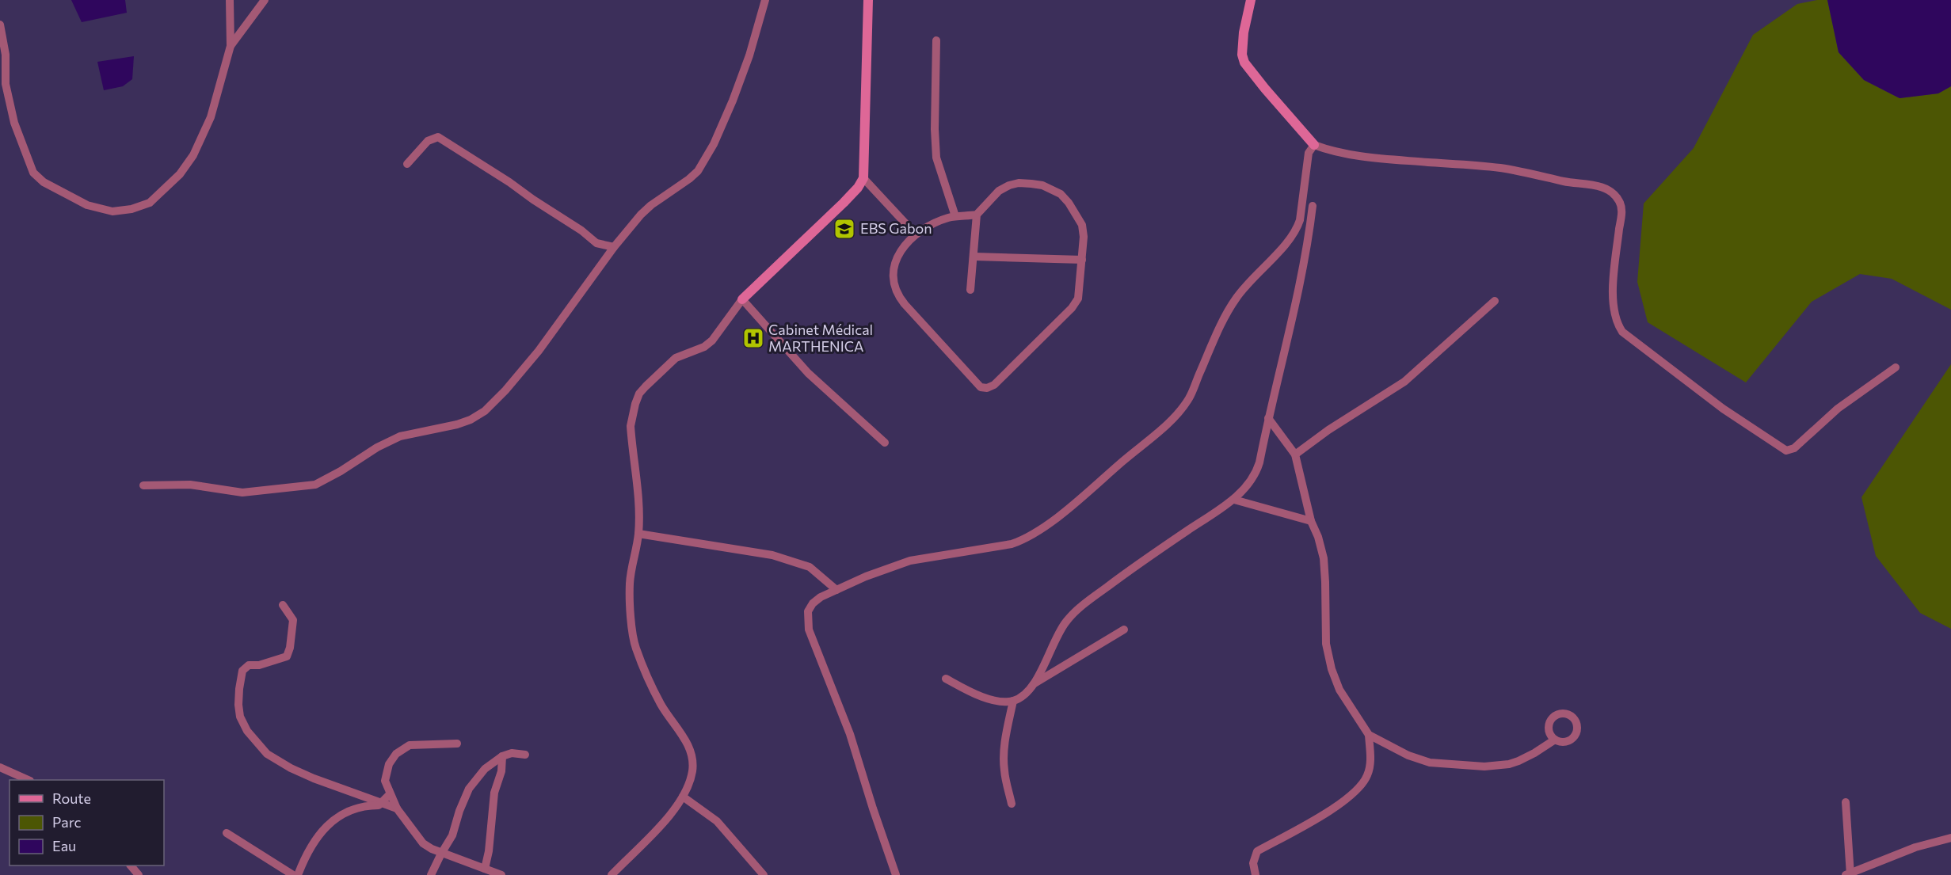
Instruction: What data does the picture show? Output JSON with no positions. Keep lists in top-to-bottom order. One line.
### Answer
{"places":{"school or university":["EBS Gabon"],"hospital":["Cabinet Médical MARTHENICA"]},"legend":["Route","Parc","Eau"]}
